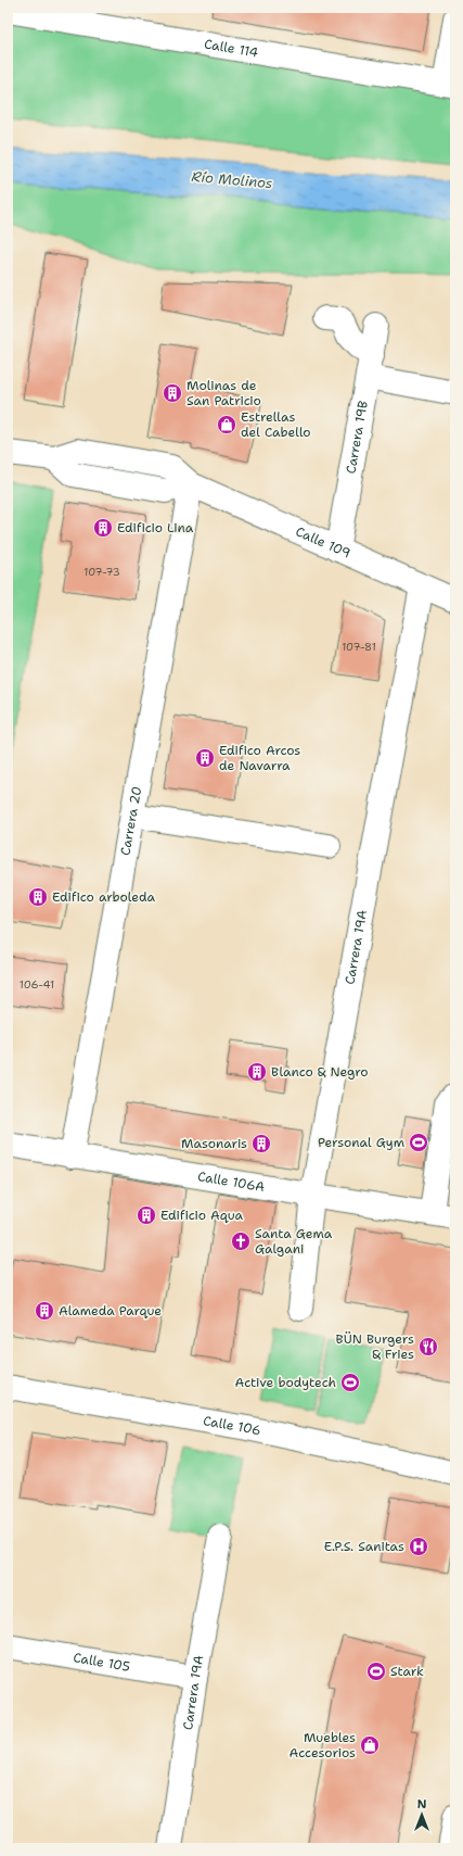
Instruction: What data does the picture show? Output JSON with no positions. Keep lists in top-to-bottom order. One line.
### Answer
{"streets":{"street":["Calle 114","Carrera 19B","Calle 109","Carrera 20","Carrera 19A","Calle 106A","Calle 106","Calle 105"]},"crossings":[["Carrera 19B","Calle 109"],["Calle 109","Carrera 20"],["Calle 109","Carrera 19A"],["Carrera 20","Calle 106A"],["Carrera 19A","Calle 106A"],["Carrera 19A","Calle 105"]],"water":["Río Molinos"],"places":{"building":["Molinas de San Patricio","Edificio Lina","Edifico Arcos de Navarra","Edifico arboleda","Blanco & Negro","Masonaris","Edificio Aqua","Alameda Parque"],"shop":["Estrellas del Cabello","Muebles Accesorios"],"sports":["Personal Gym","Active bodytech","Stark"],"church":["Santa Gema Galgani"],"restaurant":["BÜN Burgers & Fries"],"hospital":["E.P.S. Sanitas"]},"house_numbers":["107-73","107-81","106-41"],"north":"top"}
